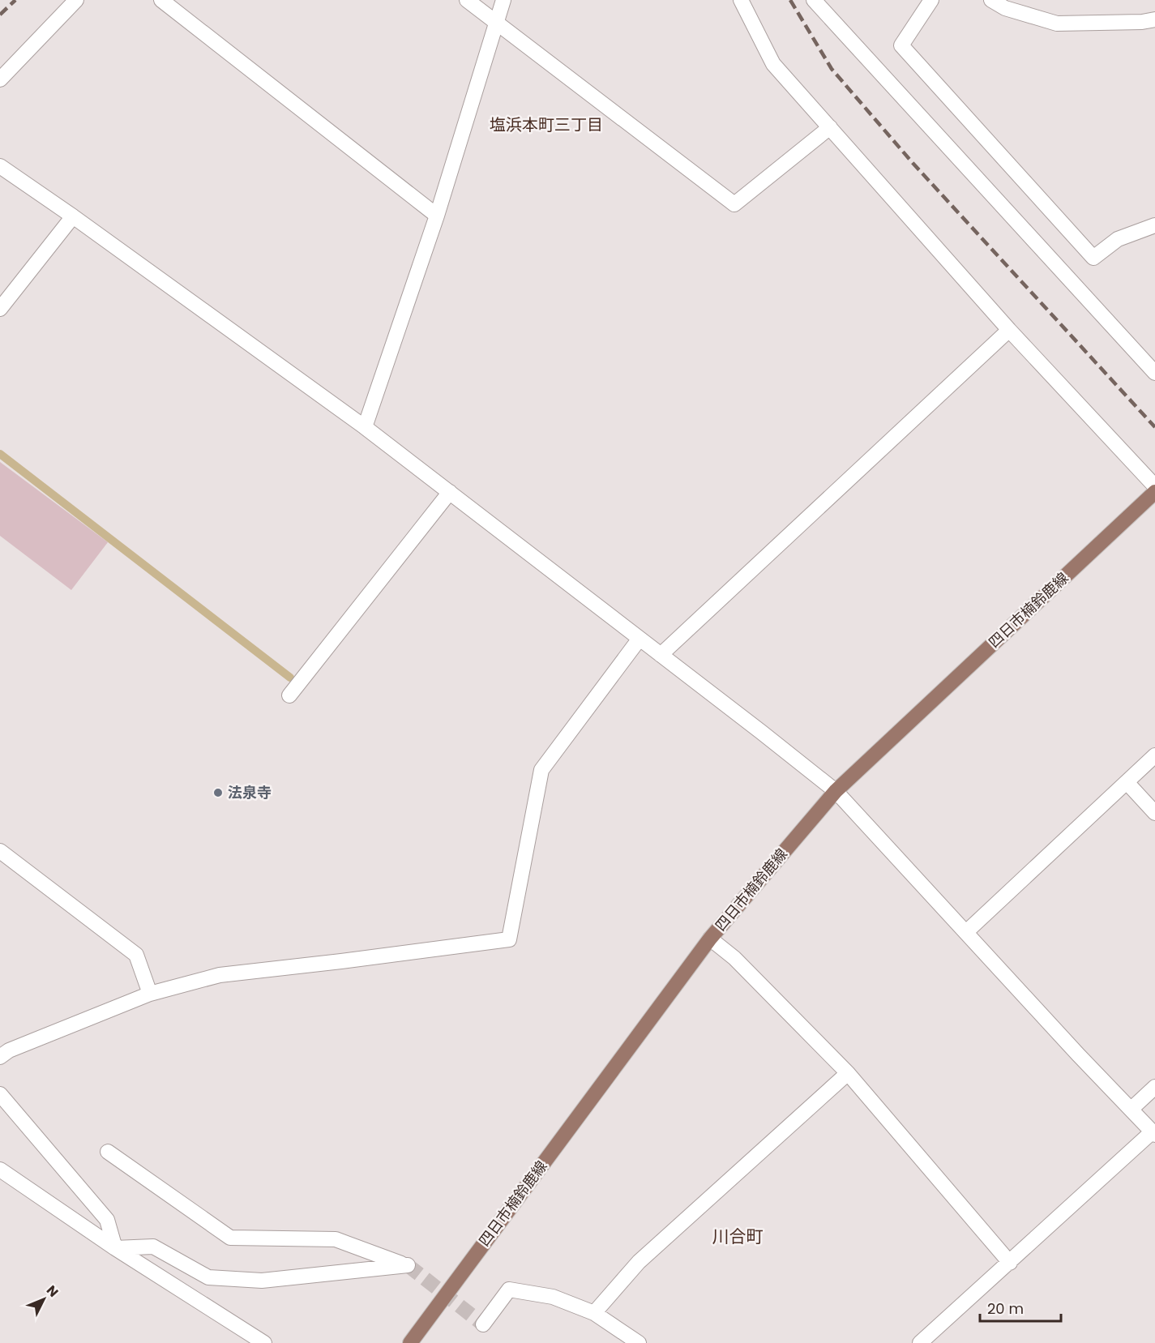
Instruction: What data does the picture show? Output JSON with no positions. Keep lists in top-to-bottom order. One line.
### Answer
{"streets":{"main road":["四日市楠鈴鹿線"]},"districts":["塩浜本町三丁目","川合町"],"places":["法泉寺"],"scale_bar":"20 m","north":"top right"}
